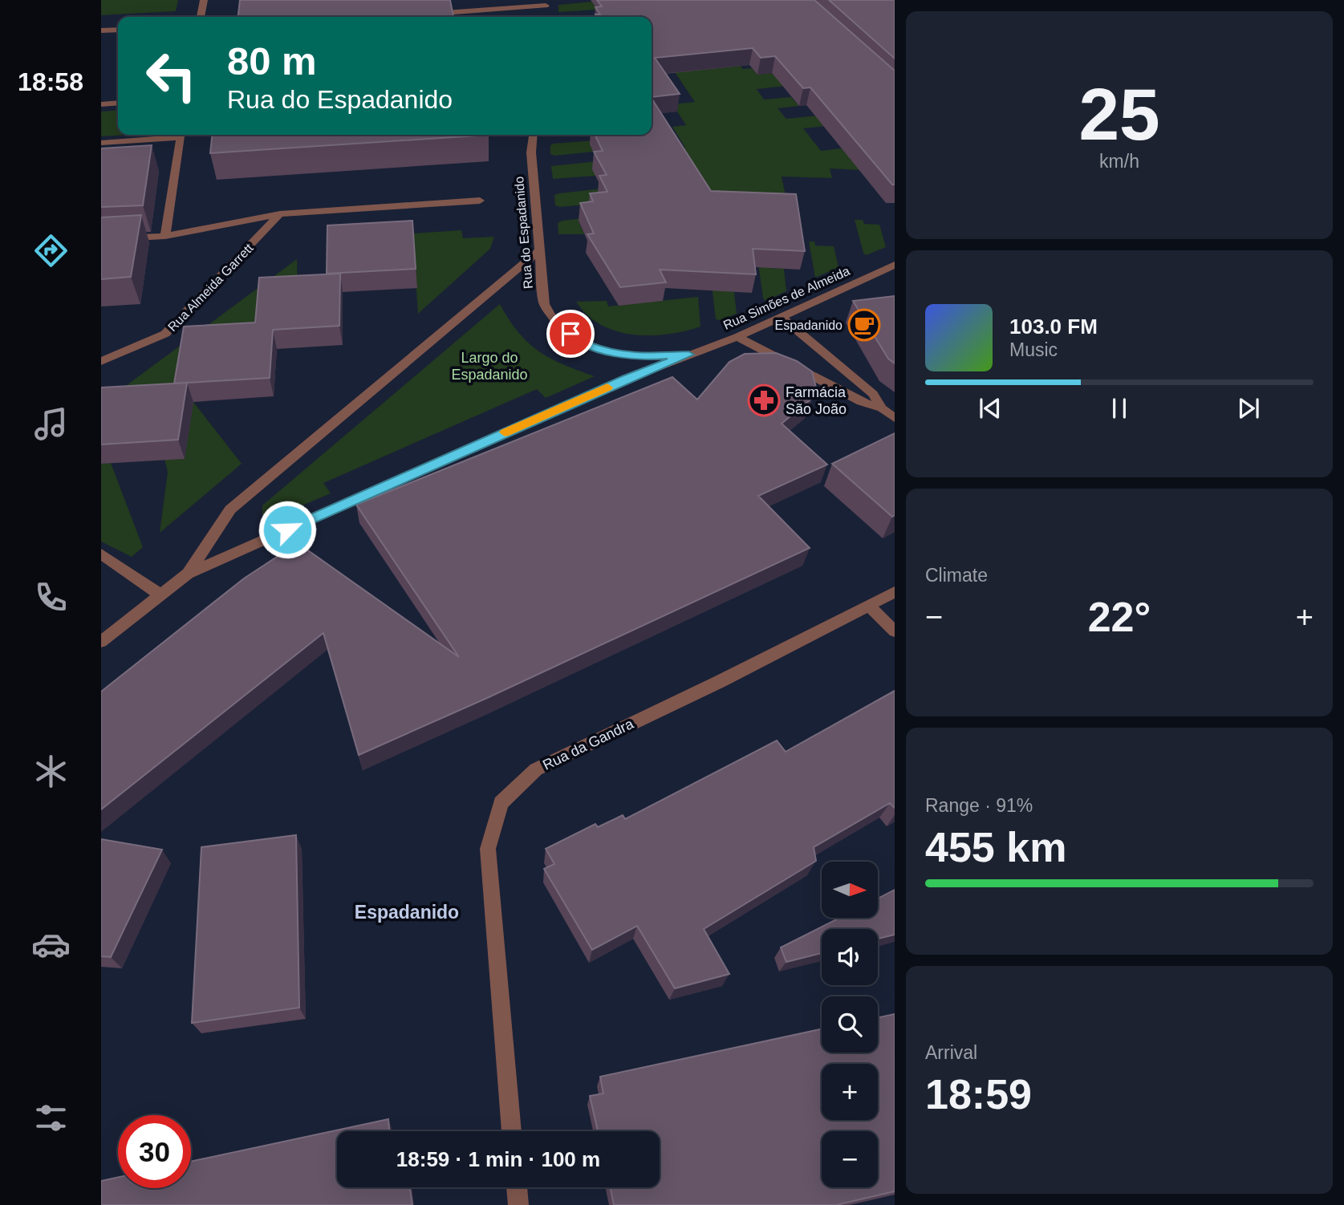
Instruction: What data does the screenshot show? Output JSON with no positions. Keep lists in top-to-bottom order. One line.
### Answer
{"streets":{"street":["Rua do Espadanido","Rua Almeida Garrett","Rua Simões de Almeida","Rua da Gandra"]},"crossings":[["Rua do Espadanido","Rua Simões de Almeida"]],"districts":["Espadanido"],"parks":["Largo do Espadanido"],"places":{"cafe":["Espadanido"],"pharmacy":["Farmácia São João"]},"north":"right","page":{"tabs":"18:58","tile":[["25","km/h"],"Climate",["Range · 91%","455 km"],["Arrival","18:59"]],"turn":["80 m","Rua do Espadanido"],"song":["103.0 FM","Music"],"heat":["−","22°","+"],"map_buttons":["+","−"],"limit":"30","trip":"18:59 · 1 min · 100 m"}}
